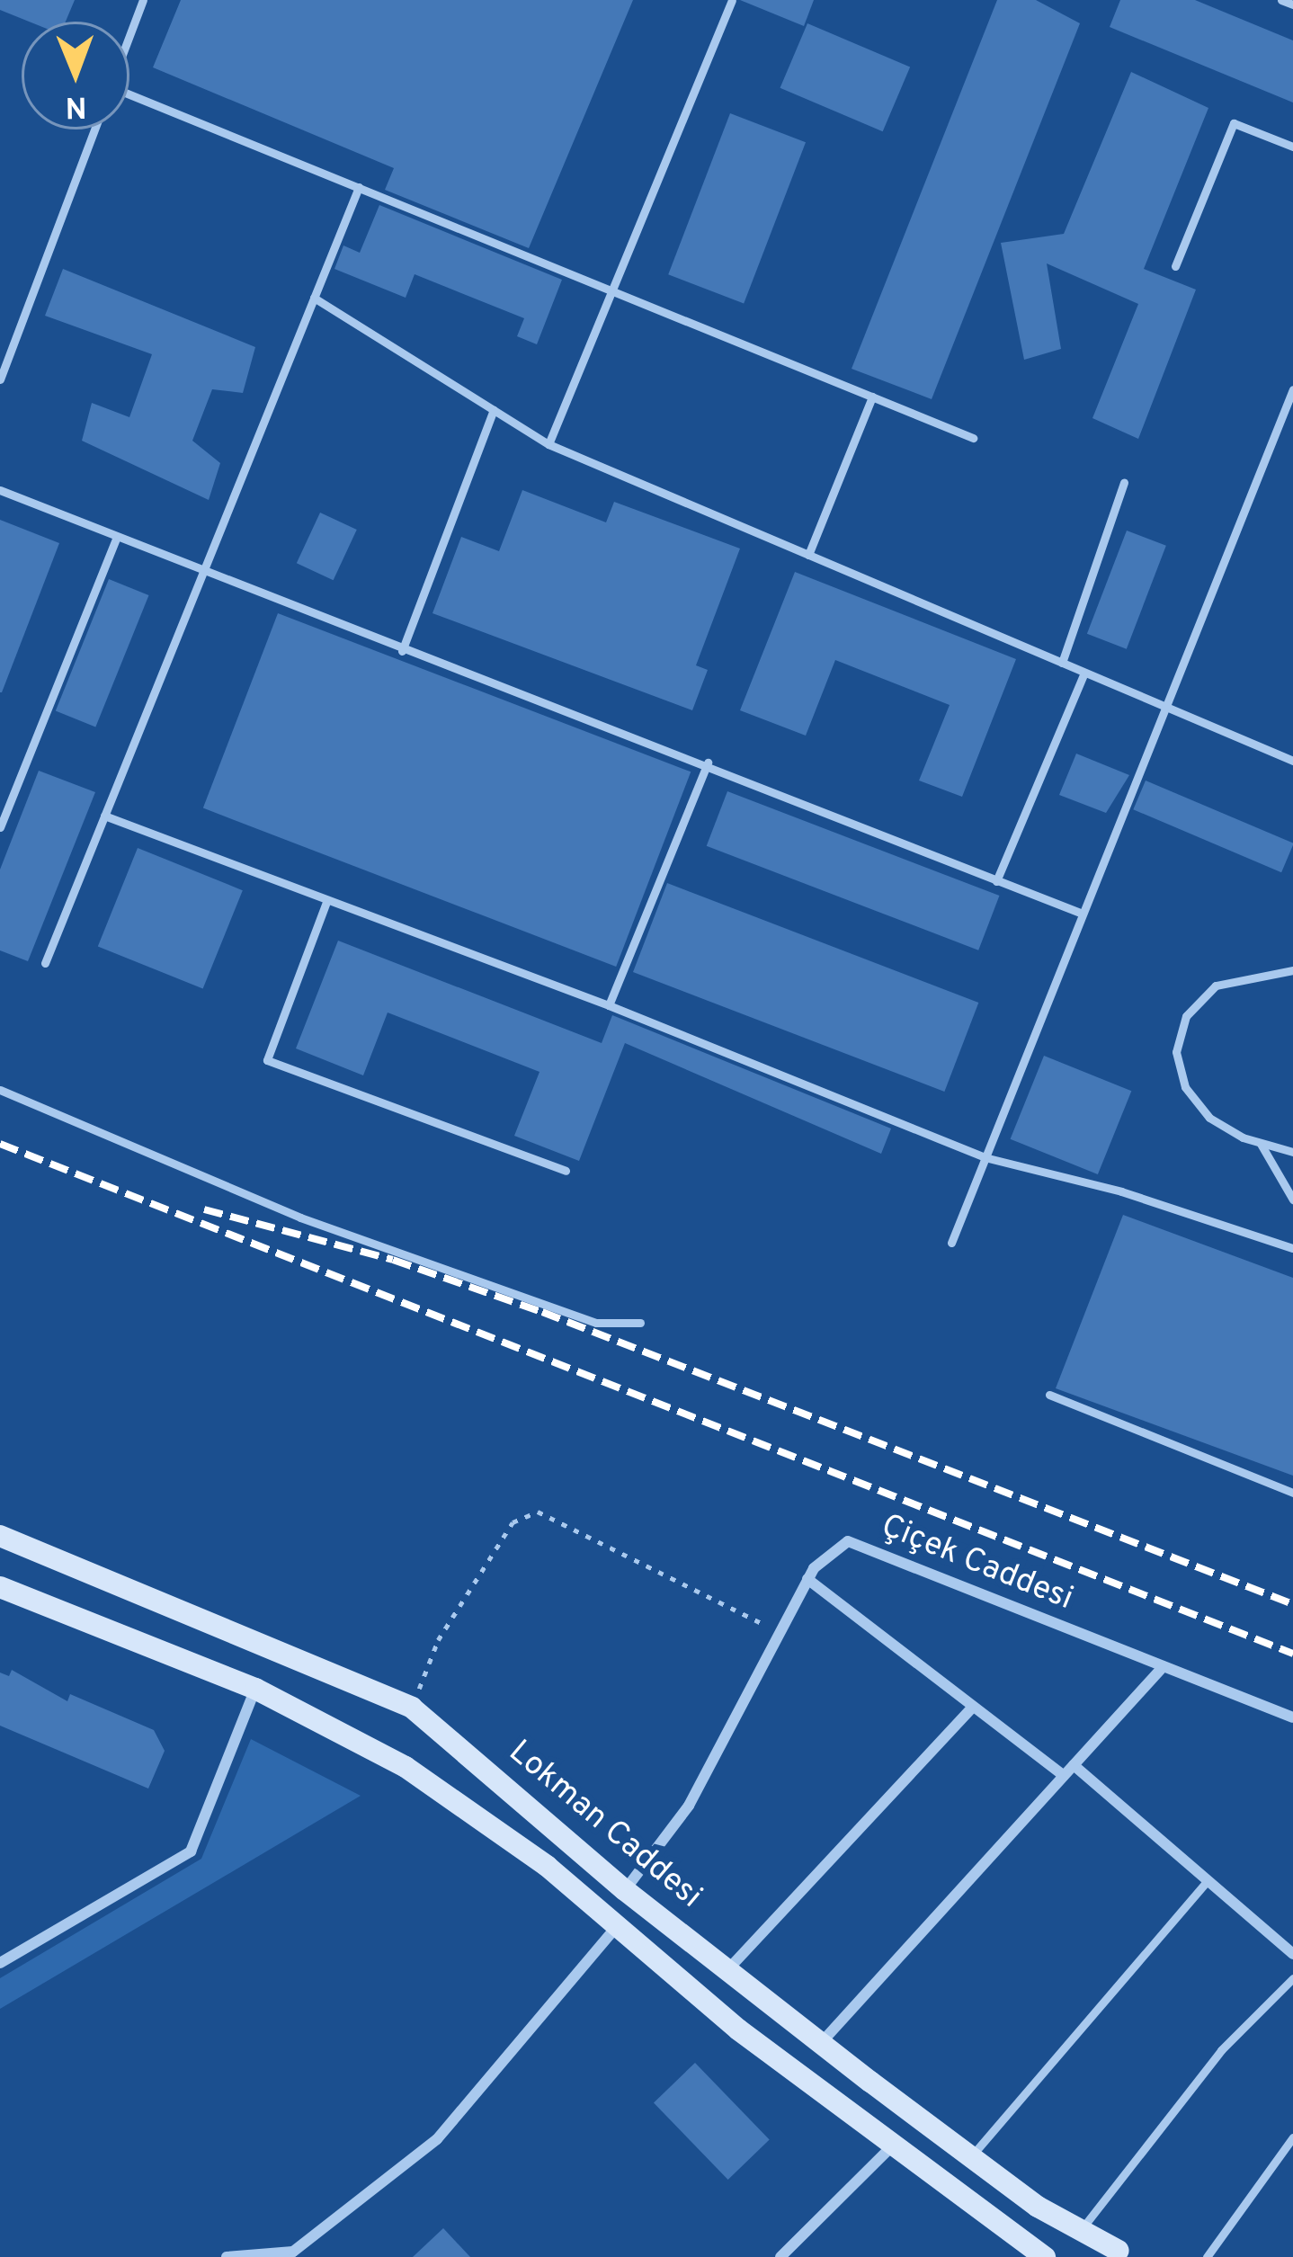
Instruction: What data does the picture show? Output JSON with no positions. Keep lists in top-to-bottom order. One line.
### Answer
{"streets":{"street":["Çiçek Caddesi","Lokman Caddesi"]},"crossings":[["Çiçek Caddesi","Lokman Caddesi"]],"north":"bottom"}
